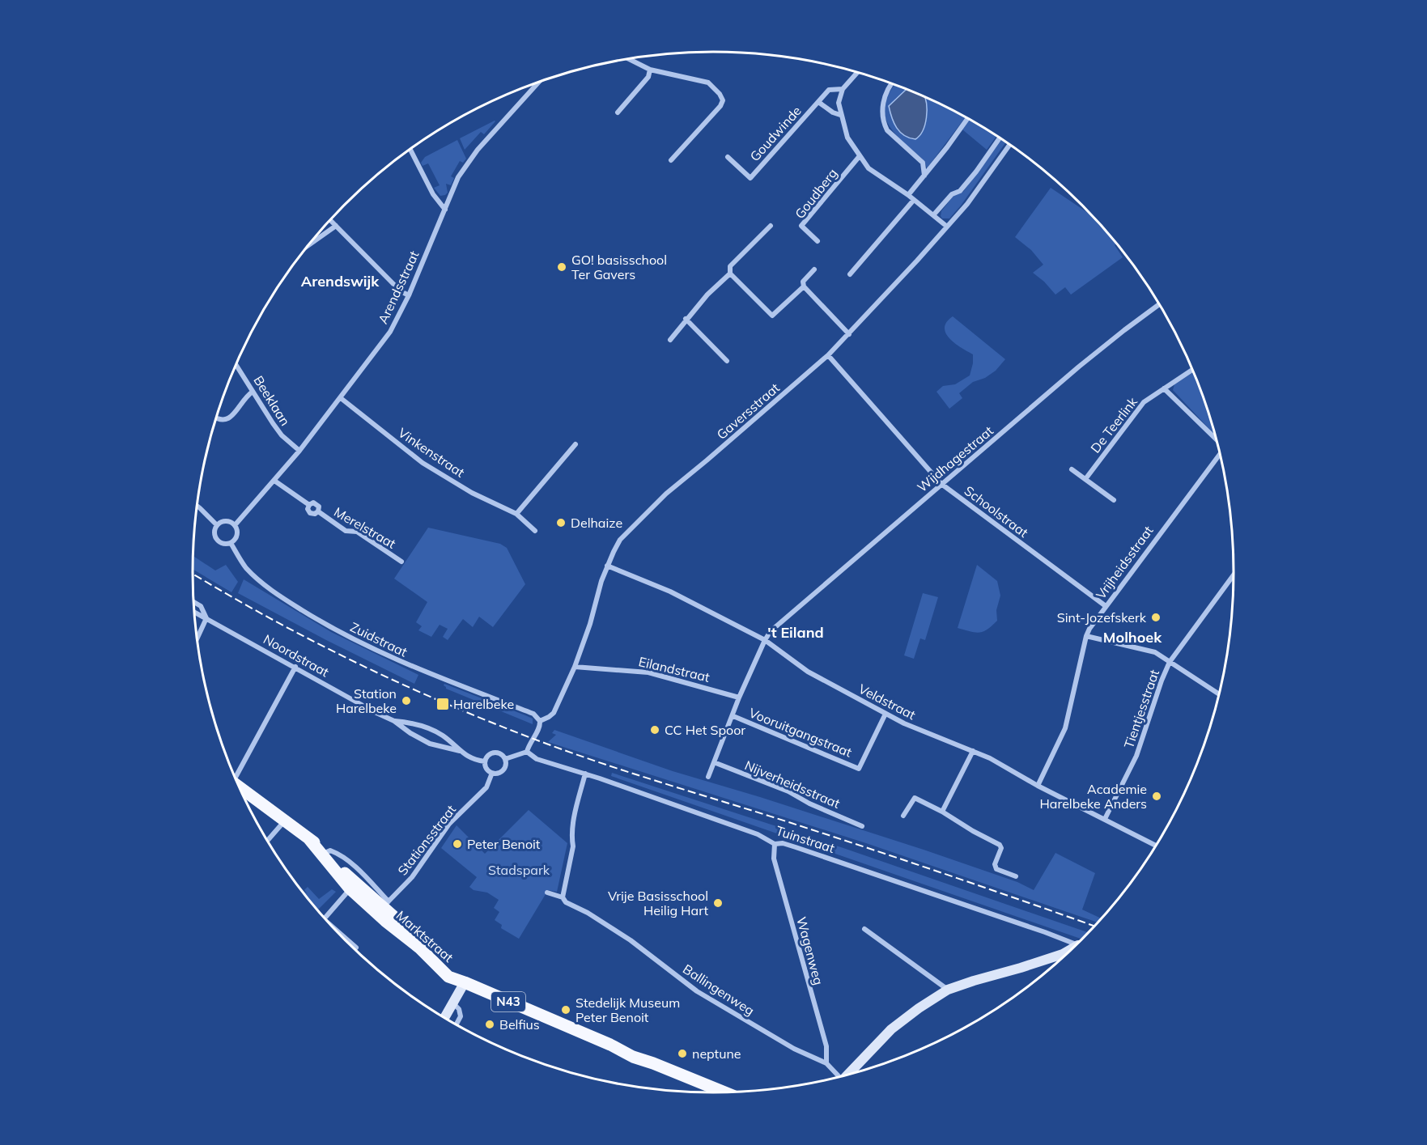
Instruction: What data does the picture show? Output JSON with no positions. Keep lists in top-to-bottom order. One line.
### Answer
{"streets":{"main road":["Marktstraat","N43"],"street":["Goudwinde","Goudberg","Arendsstraat","Beeklaan","Gaversstraat","De Teerlink","Vinkenstraat","Wijdhagestraat","Schoolstraat","Merelstraat","Vrijheidsstraat","Zuidstraat","Noordstraat","Eilandstraat","Veldstraat","Tientjesstraat","Vooruitgangstraat","Nijverheidsstraat","Tuinstraat","Stationsstraat","Wagenweg","Ballingenweg"]},"crossings":[["Arendsstraat","Beeklaan"],["Arendsstraat","Vinkenstraat"],["Arendsstraat","Merelstraat"],["Arendsstraat","Zuidstraat"],["Gaversstraat","Schoolstraat"],["Gaversstraat","Zuidstraat"],["Gaversstraat","Eilandstraat"],["Gaversstraat","Veldstraat"],["Wijdhagestraat","Schoolstraat"],["Wijdhagestraat","Veldstraat"],["Schoolstraat","Vrijheidsstraat"],["Vrijheidsstraat","Veldstraat"],["Veldstraat","Tientjesstraat"],["Veldstraat","Vooruitgangstraat"],["Tuinstraat","Stationsstraat"],["Tuinstraat","Wagenweg"],["Stationsstraat","Marktstraat"],["Stationsstraat","N43"],["Marktstraat","N43"],["Wagenweg","Ballingenweg"]],"districts":["Arendswijk","'t Eiland","Molhoek"],"parks":["Stadspark"],"places":{"other":["GO! basisschool Ter Gavers","Delhaize","Sint-Jozefskerk","Station Harelbeke","CC Het Spoor","Academie Harelbeke Anders","Peter Benoit","Vrije Basisschool Heilig Hart","Stedelijk Museum Peter Benoit","Belfius","neptune"],"transit":["Harelbeke"]}}
